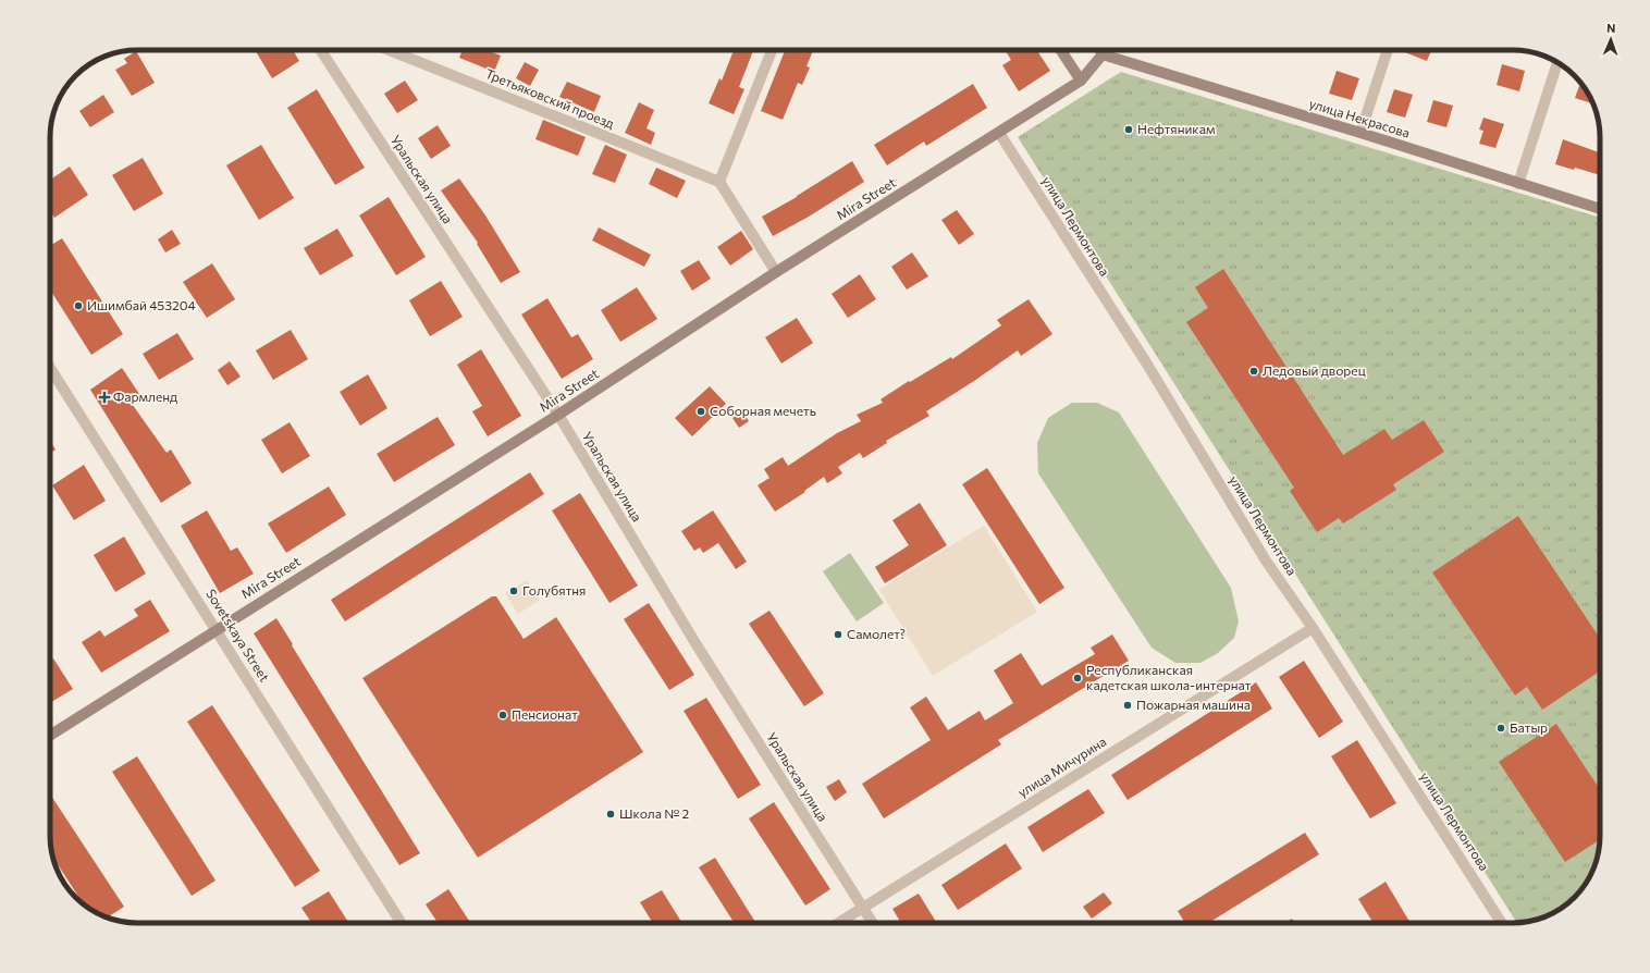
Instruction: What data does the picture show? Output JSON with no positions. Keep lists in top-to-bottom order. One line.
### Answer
{"streets":{"street":["Третьяковский проезд","улица Некрасова","Уральская улица","Mira Street","улица Лермонтова","Sovetskaya Street","улица Мичурина"]},"crossings":[["улица Некрасова","Mira Street"],["Уральская улица","Mira Street"],["Уральская улица","улица Мичурина"],["Mira Street","улица Лермонтова"],["Mira Street","Sovetskaya Street"],["улица Лермонтова","улица Мичурина"]],"places":{"other":["Нефтяникам","Ишимбай 453204","Ледовый дворец","Соборная мечеть","Голубятня","Самолет?","Республиканская кадетская школа-интернат","Пожарная машина","Пенсионат","Батыр","Школа № 2"],"health":["Фармленд"]},"north":"top"}
